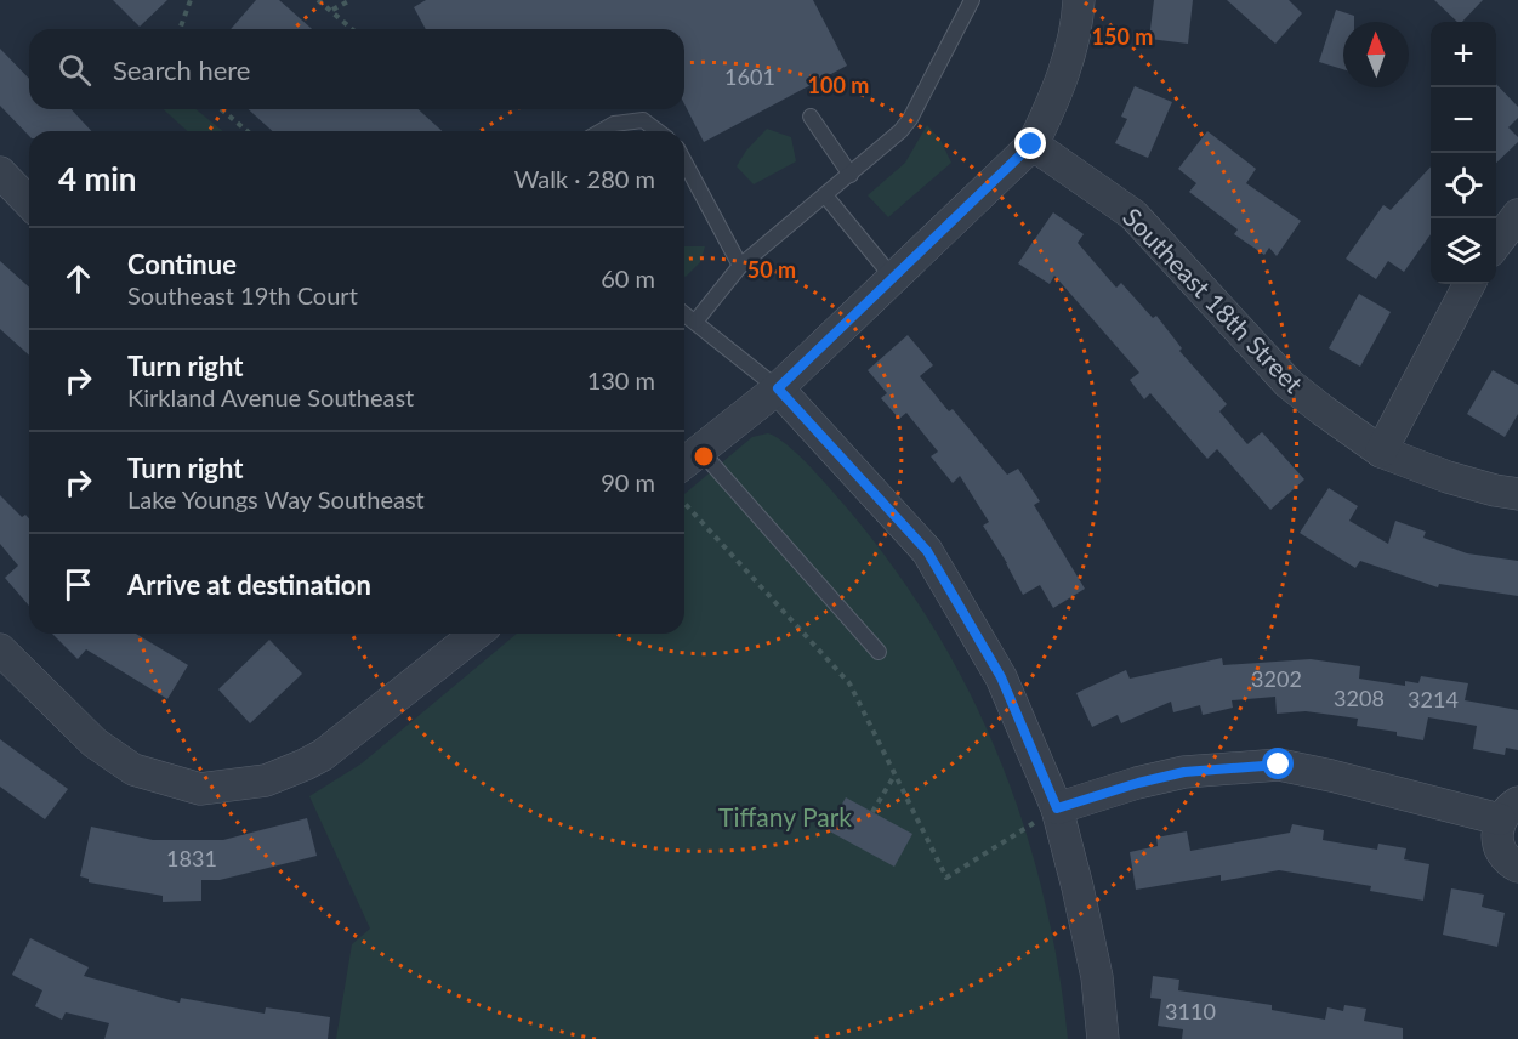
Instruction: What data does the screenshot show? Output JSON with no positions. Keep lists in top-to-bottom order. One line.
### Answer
{"streets":{"street":["Southeast 18th Street"]},"parks":["Tiffany Park"],"house_numbers":["1601","3202","3208","3214","1831","3110"],"north":"top","page":{"map_buttons":["+","−"],"search":"Search here","heading":["4 min","Walk · 280 m"],"list":[["Continue","Southeast 19th Court","60 m"],["Turn right","Kirkland Avenue Southeast","130 m"],["Turn right","Lake Youngs Way Southeast","90 m"],"Arrive at destination"]},"rings":["150 m","100 m","50 m"]}
